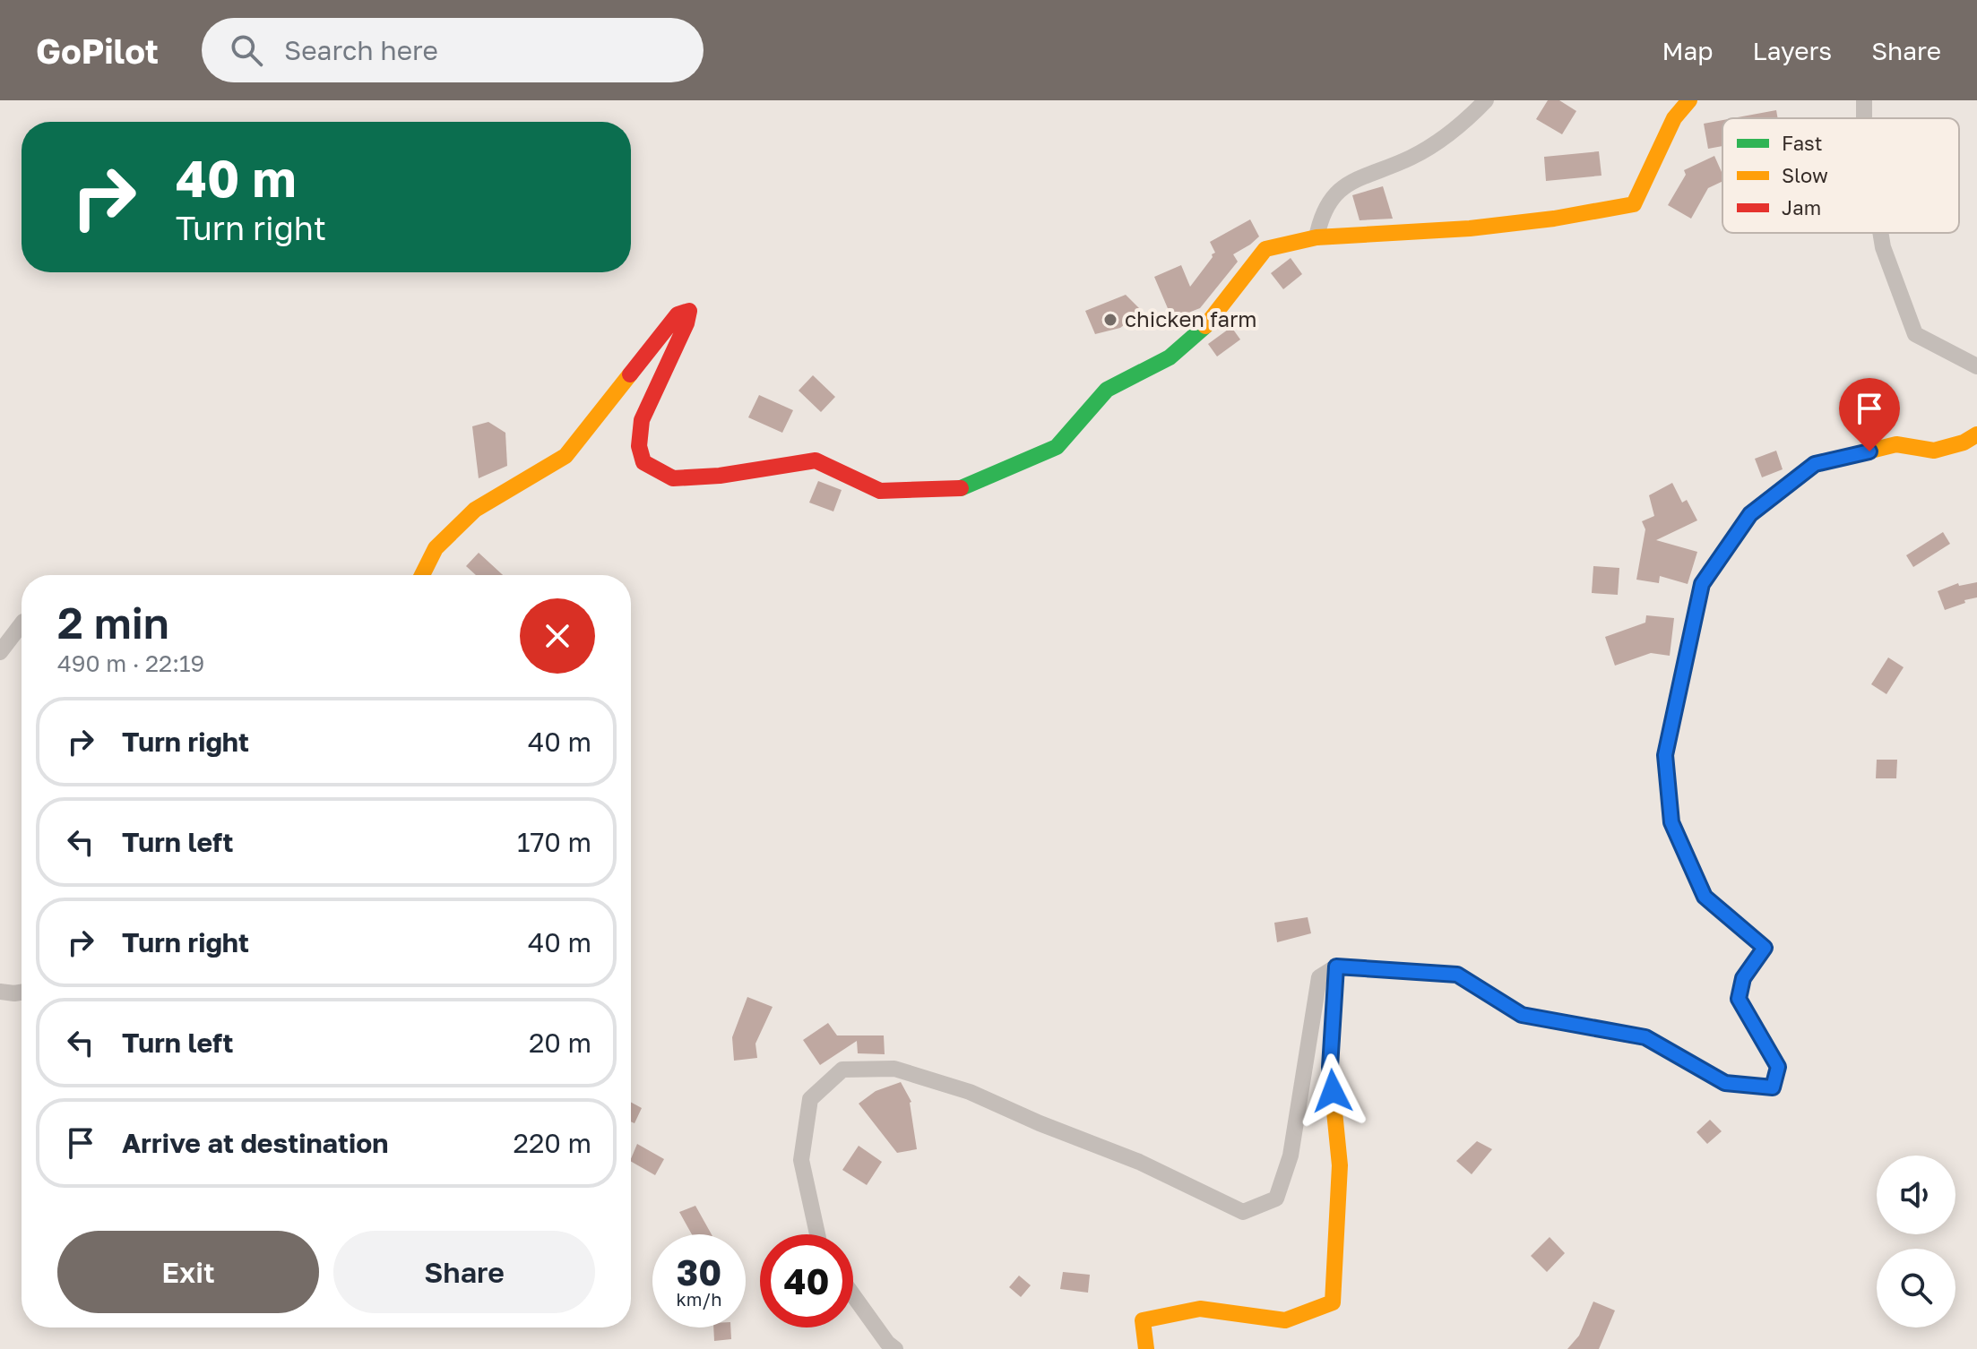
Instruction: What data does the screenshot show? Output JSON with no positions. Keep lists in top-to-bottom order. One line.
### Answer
{"places":["chicken farm"],"legend":["Fast","Slow","Jam"],"page":{"header":"GoPilot","search":"Search here","nav":["Map","Layers","Share"],"turn":["40 m","Turn right"],"heading":["2 min","490 m · 22:19"],"list":[{"name":"Turn right","value":"40 m"},{"name":"Turn left","value":"170 m"},{"name":"Turn right","value":"40 m"},{"name":"Turn left","value":"20 m"},{"name":"Arrive at destination","value":"220 m"}],"buttons":["Exit","Share"],"speed":"30 km/h","limit":"40"}}
